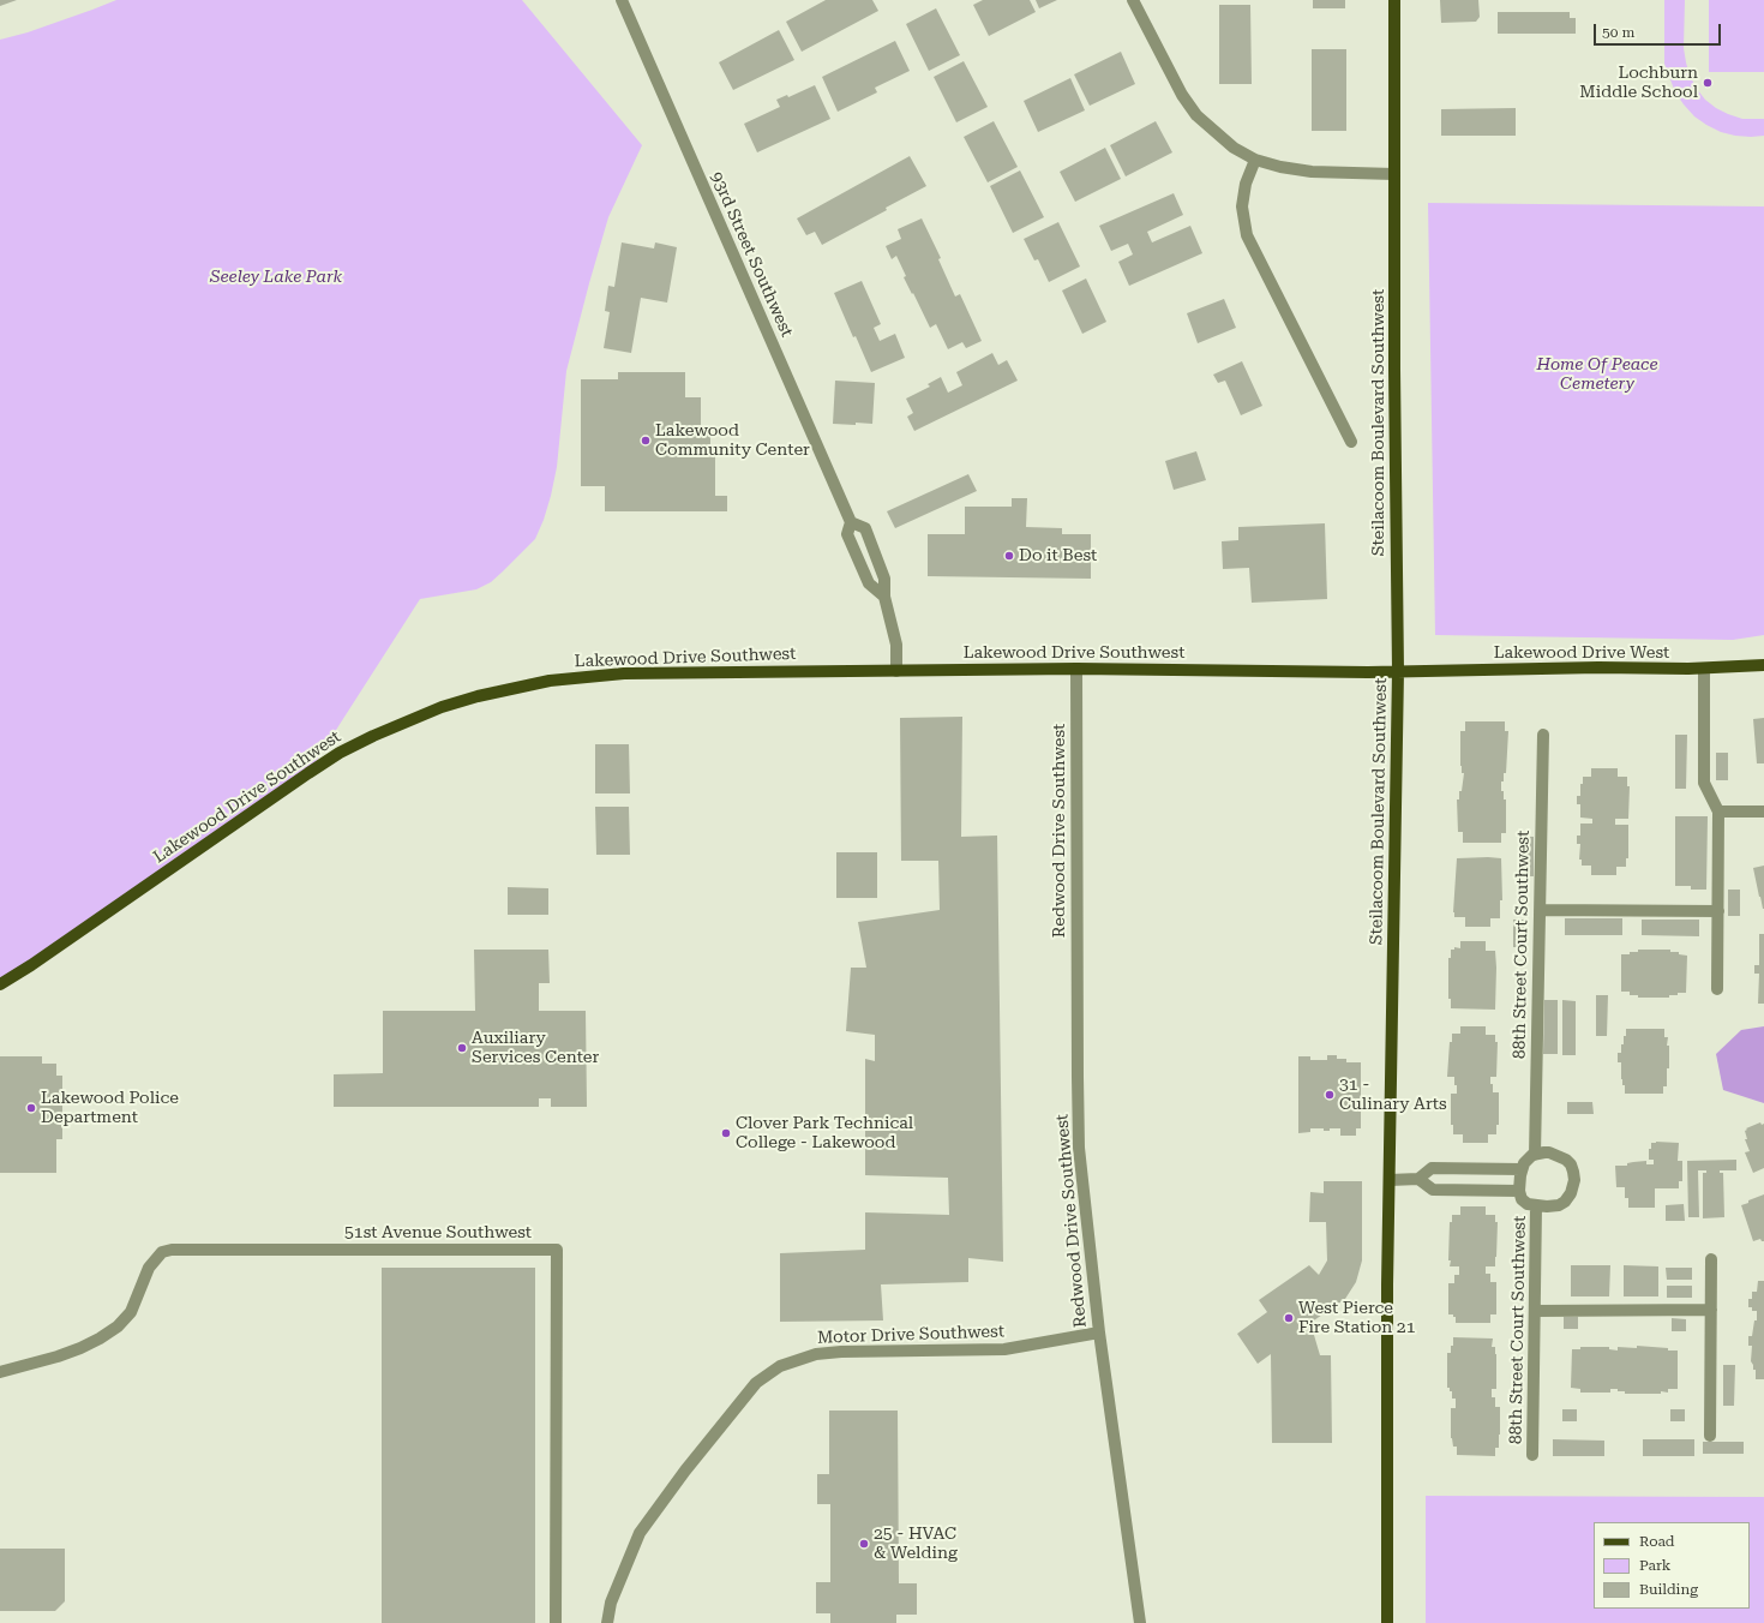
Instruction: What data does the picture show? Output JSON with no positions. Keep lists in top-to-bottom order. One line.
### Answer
{"streets":{"main road":["Steilacoom Boulevard Southwest","Lakewood Drive Southwest","Lakewood Drive West"],"street":["93rd Street Southwest","Redwood Drive Southwest","88th Street Court Southwest","51st Avenue Southwest","Motor Drive Southwest"]},"crossings":[["93rd Street Southwest","Lakewood Drive Southwest"],["Steilacoom Boulevard Southwest","Lakewood Drive Southwest"],["Steilacoom Boulevard Southwest","Lakewood Drive West"],["Lakewood Drive Southwest","Lakewood Drive West"],["Lakewood Drive Southwest","Redwood Drive Southwest"],["Redwood Drive Southwest","Motor Drive Southwest"]],"parks":["Seeley Lake Park","Home Of Peace Cemetery"],"places":["Lochburn Middle School","Lakewood Community Center","Do it Best","Auxiliary Services Center","31 - Culinary Arts","Lakewood Police Department","Clover Park Technical College - Lakewood","West Pierce Fire Station 21","25 - HVAC & Welding"],"legend":["Road","Park","Building"],"scale_bar":"50 m"}
